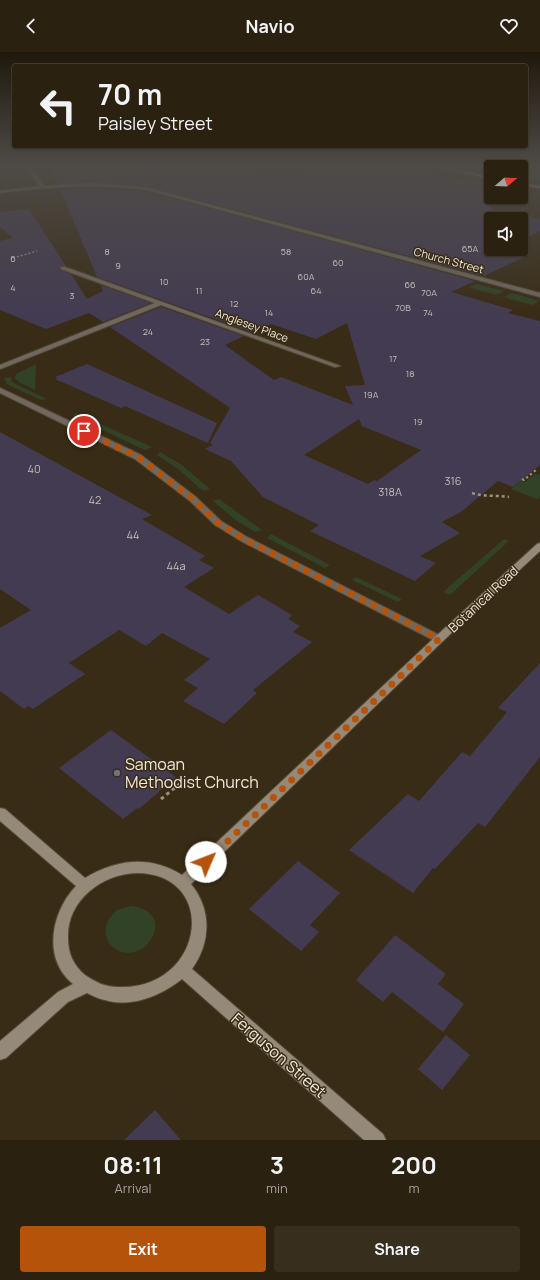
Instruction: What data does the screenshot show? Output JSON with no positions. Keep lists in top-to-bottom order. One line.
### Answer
{"streets":{"main road":["Botanical Road","Ferguson Street"],"street":["Church Street","Anglesey Place"]},"crossings":[["Botanical Road","Ferguson Street"]],"places":["Samoan Methodist Church"],"house_numbers":["65A","8","58","6","60","9","60A","10","66","4","11","64","70A","3","12","70B","14","74","24","23","17","18","19A","19","40","316","318A","42","44","44a"],"north":"right","page":{"header":"Navio","turn":["70 m","Paisley Street"],"eta":["08:11","Arrival","3","min","200","m"],"buttons":["Exit","Share"]}}
